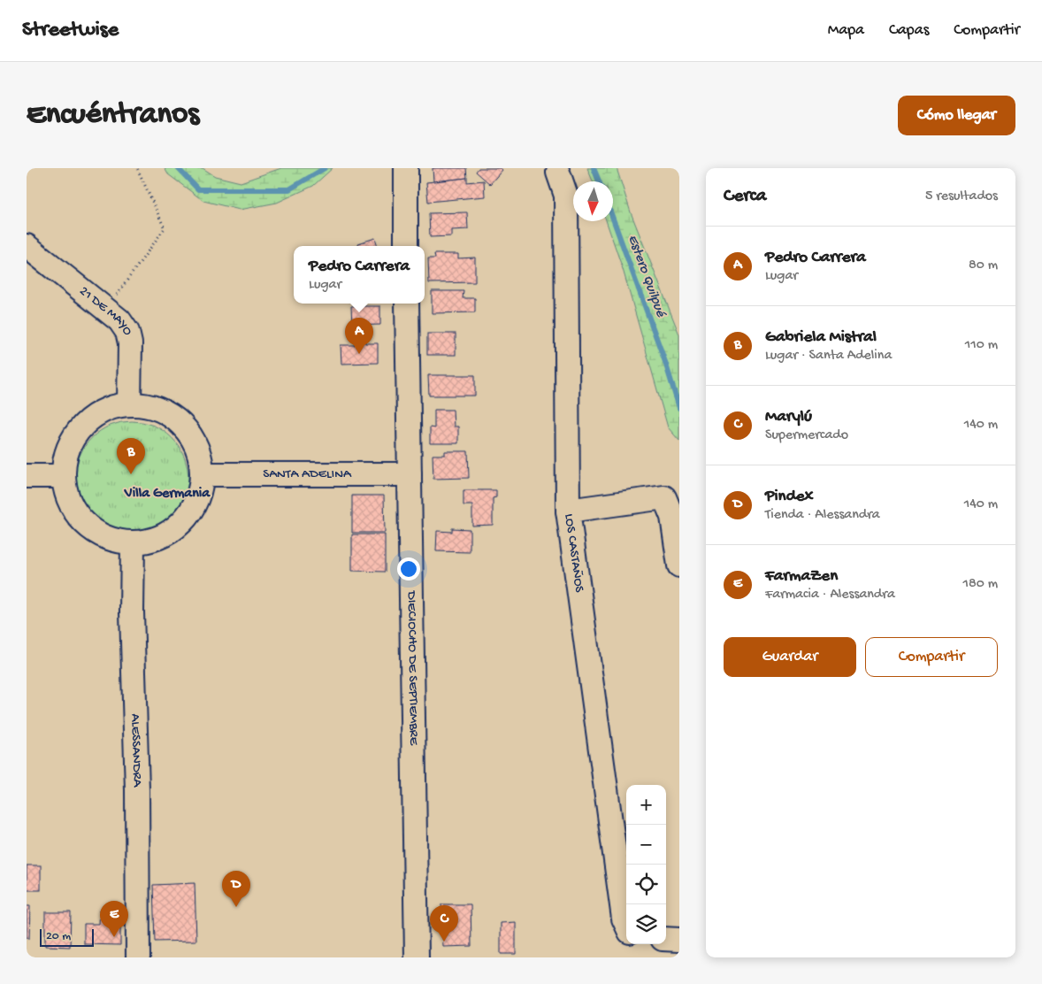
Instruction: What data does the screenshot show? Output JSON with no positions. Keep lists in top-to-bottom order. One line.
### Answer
{"streets":{"street":["21 DE MAYO","SANTA ADELINA","LOS CASTAÑOS","DIECIOCHO DE SEPTIEMBRE","ALESSANDRA"]},"crossings":[["21 DE MAYO","SANTA ADELINA"],["21 DE MAYO","ALESSANDRA"],["SANTA ADELINA","DIECIOCHO DE SEPTIEMBRE"],["SANTA ADELINA","ALESSANDRA"]],"districts":["Villa Germania"],"water":["Estero Quilpué"],"scale_bar":"20 m","north":"bottom","page":{"header":"Streetwise","nav":["Mapa","Capas","Compartir"],"buttons":["Cómo llegar",["Guardar","Compartir"]],"title":"Encuéntranos","heading":["Cerca","5 resultados"],"list":[{"mark":"A","name":"Pedro Carrera","note":"Lugar","value":"80 m"},{"mark":"B","name":"Gabriela Mistral","note":"Lugar · Santa Adelina","value":"110 m"},{"mark":"C","name":"Marylú","note":"Supermercado","value":"140 m"},{"mark":"D","name":"Pindex","note":"Tienda · Alessandra","value":"140 m"},{"mark":"E","name":"FarmaZen","note":"Farmacia · Alessandra","value":"180 m"}],"popup":["Pedro Carrera","Lugar"],"pins":["A","B","D","E","C"],"map_buttons":["+","−"],"scale":"20 m"}}
